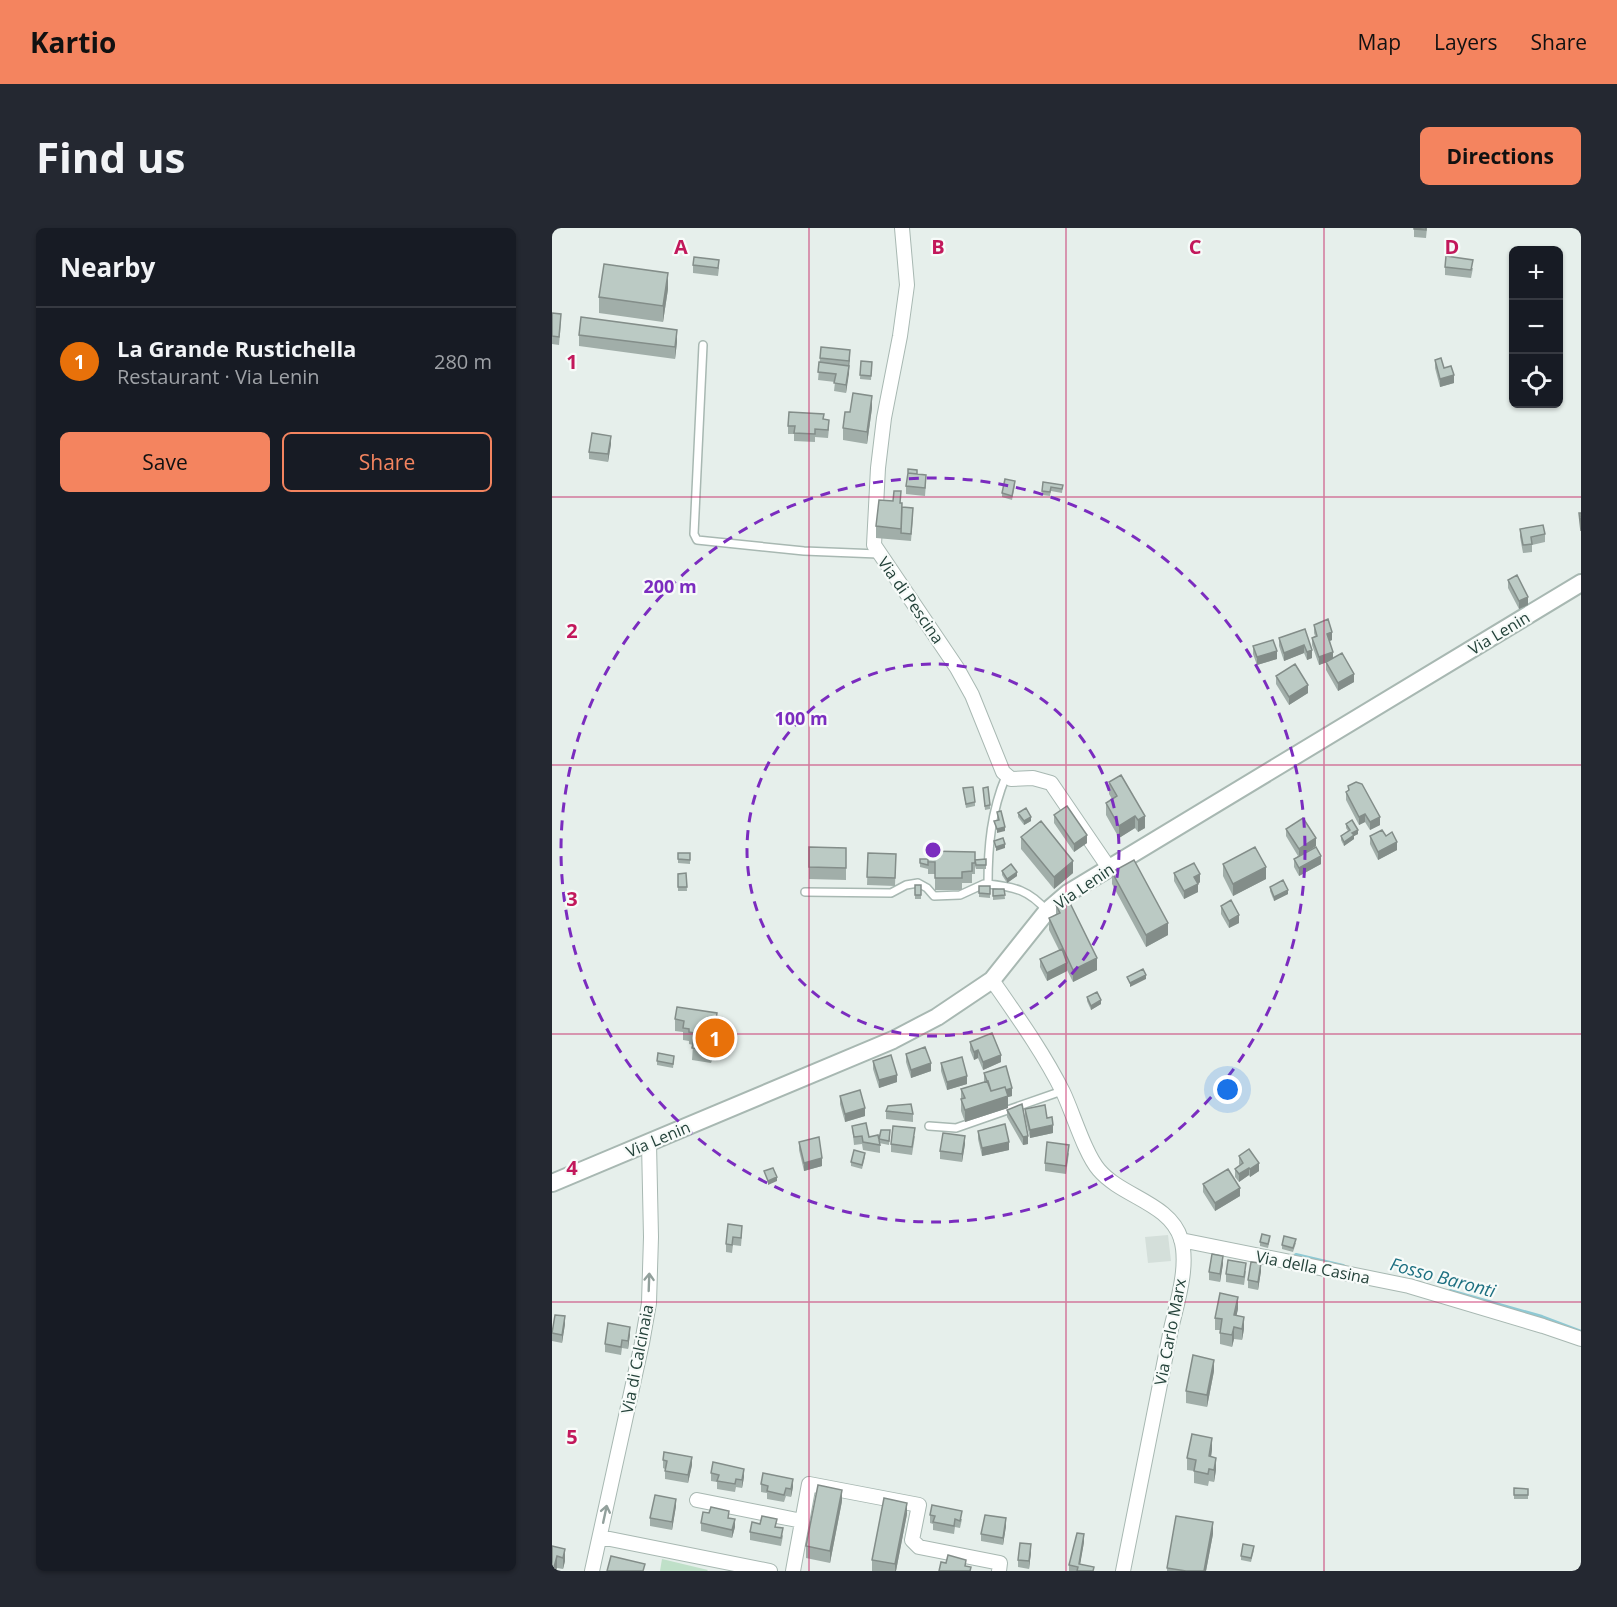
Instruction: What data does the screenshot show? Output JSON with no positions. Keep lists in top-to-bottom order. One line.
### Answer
{"streets":{"street":["Via di Pescina","Via Lenin","Via della Casina","Via Carlo Marx","Via di Calcinaia"]},"crossings":[["Via Lenin","Via di Calcinaia"],["Via della Casina","Via Carlo Marx"]],"one_way":["Via di Calcinaia"],"water":["Fosso Baronti"],"page":{"header":"Kartio","nav":["Map","Layers","Share"],"buttons":["Directions",["Save","Share"]],"title":"Find us","heading":"Nearby","map_buttons":["+","−"],"list":[{"mark":"1","name":"La Grande Rustichella","note":"Restaurant · Via Lenin","value":"280 m"}],"pins":"1"},"grid":{"columns":["A","B","C","D"],"rows":["1","2","3","4","5"]},"rings":["200 m","100 m"]}
